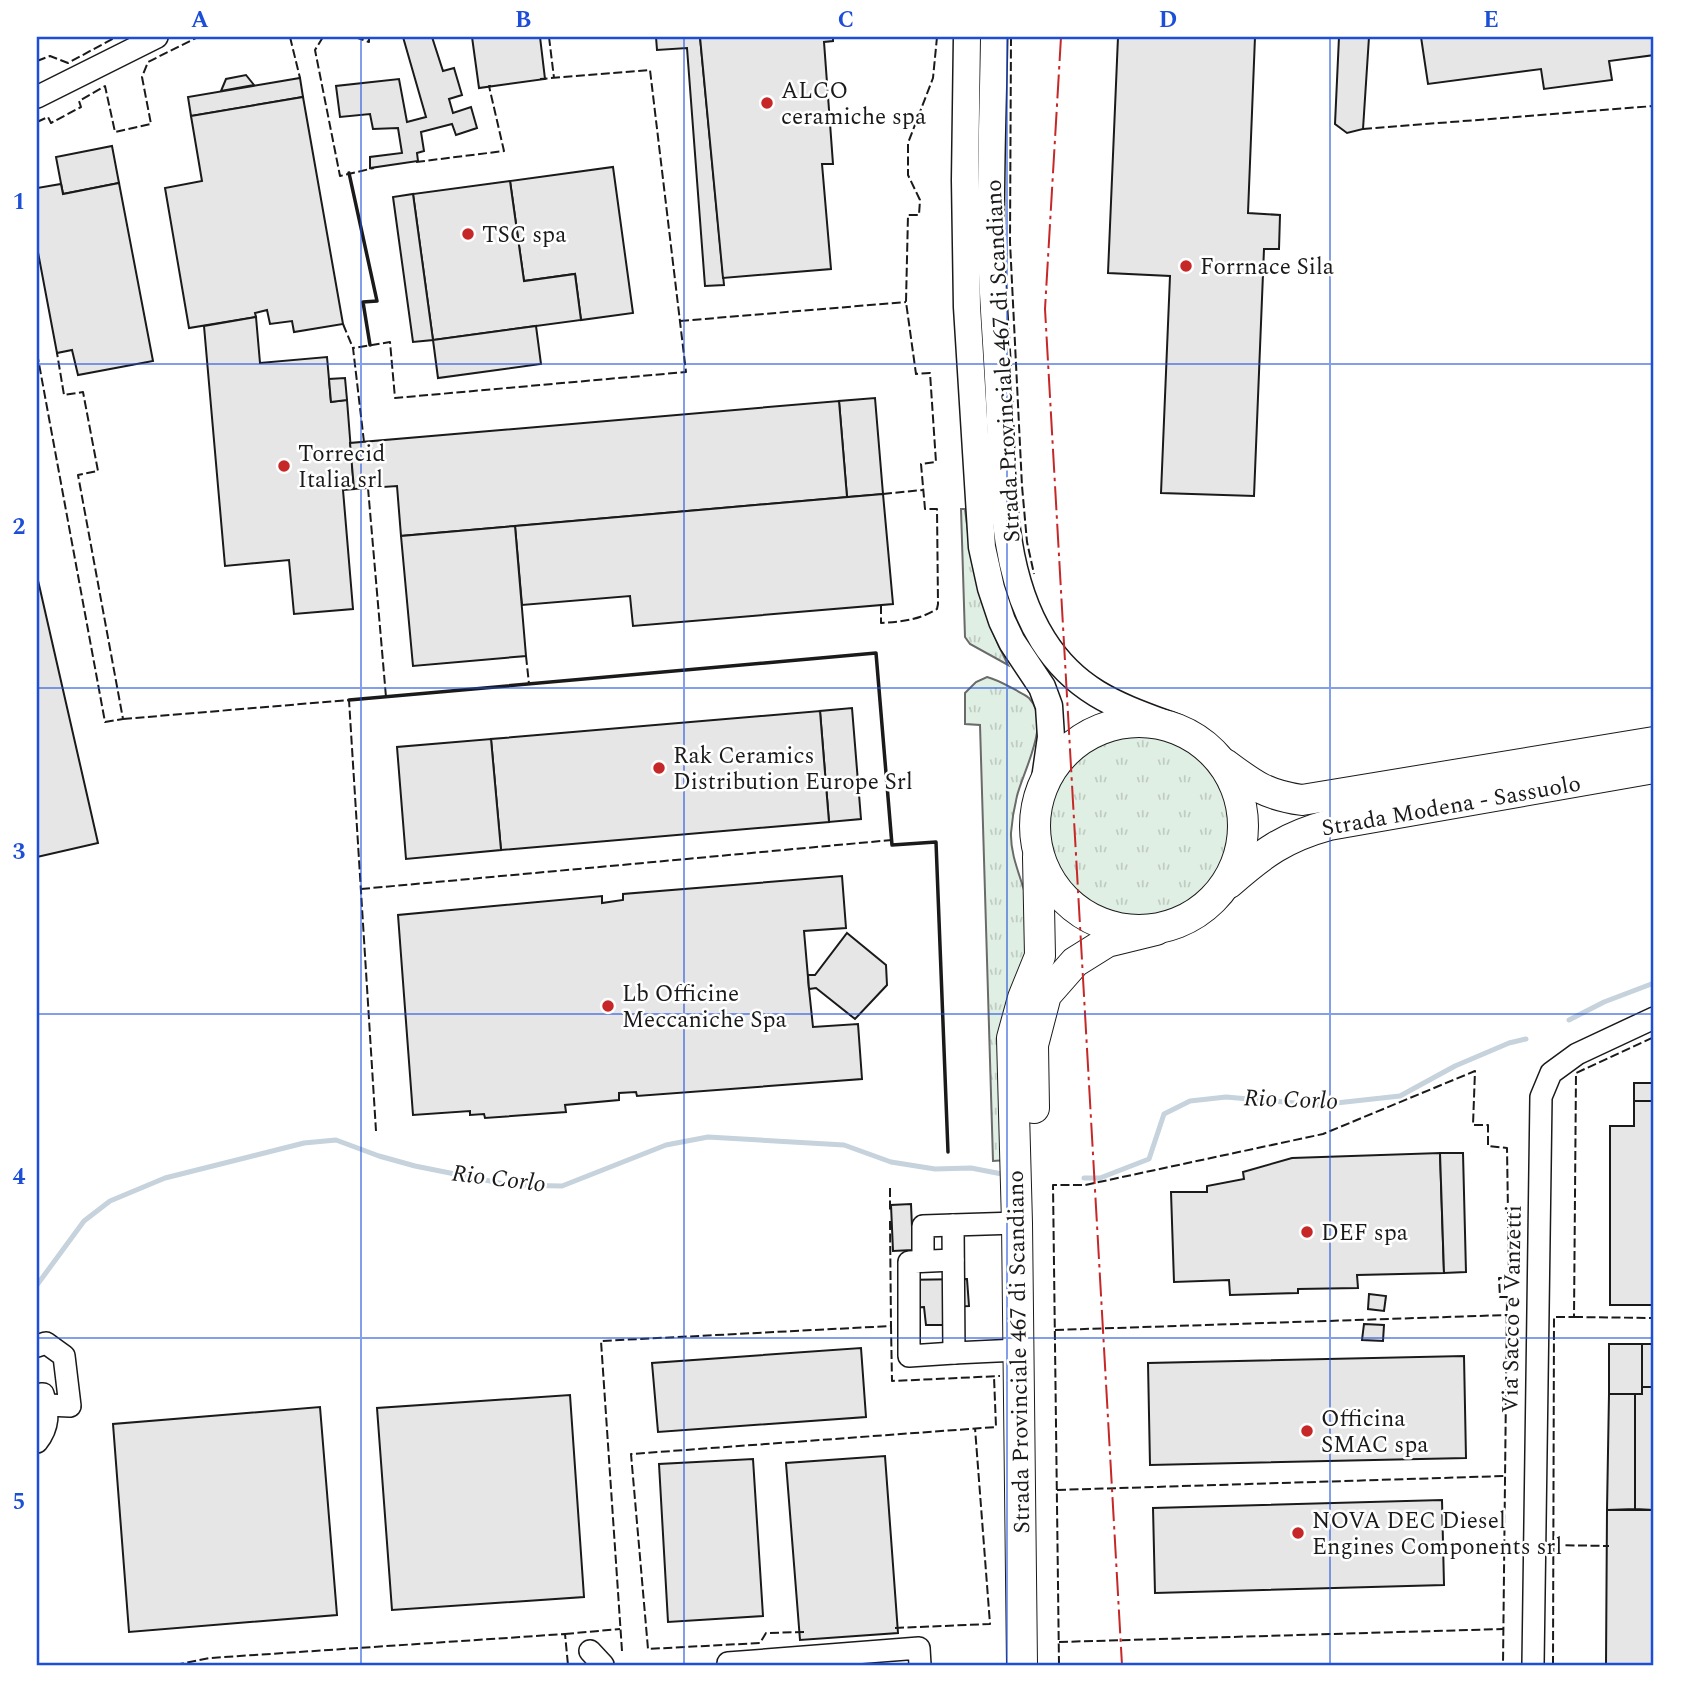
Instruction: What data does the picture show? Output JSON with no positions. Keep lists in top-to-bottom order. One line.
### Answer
{"streets":{"highway":["Strada Provinciale 467 di Scandiano","Strada Modena - Sassuolo"],"street":["Via Sacco e Vanzetti"]},"crossings":[["Strada Provinciale 467 di Scandiano","Strada Modena - Sassuolo"]],"water":["Rio Corlo"],"places":["ALCO ceramiche spa","TSC spa","Forrnace Sila","Torrecid Italia srl","Rak Ceramics Distribution Europe Srl","Lb Officine Meccaniche Spa","DEF spa","Officina SMAC spa","NOVA DEC Diesel Engines Components srl"],"grid":{"columns":["A","B","C","D","E"],"rows":["1","2","3","4","5"]}}
